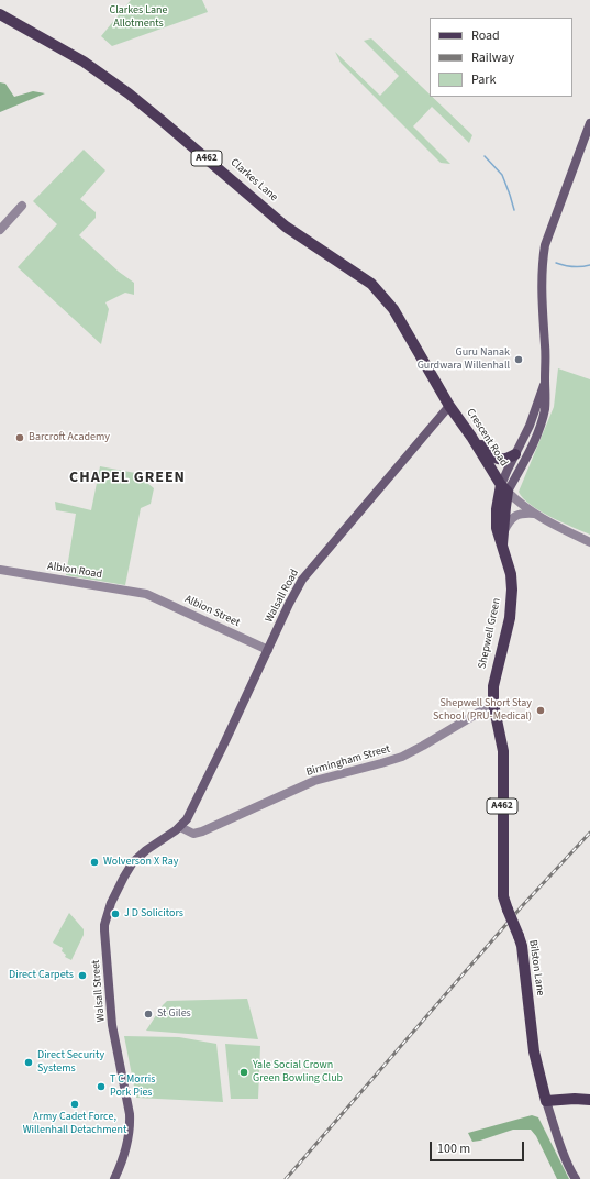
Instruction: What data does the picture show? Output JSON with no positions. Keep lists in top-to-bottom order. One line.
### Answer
{"streets":{"main road":["A462","Clarkes Lane","Crescent Road","Walsall Road","Shepwell Green","Bilston Lane","Walsall Street"],"street":["Albion Road","Albion Street","Birmingham Street"]},"crossings":[["A462","Crescent Road"],["Clarkes Lane","Crescent Road"],["Clarkes Lane","Walsall Road"],["Crescent Road","Walsall Road"],["Crescent Road","Shepwell Green"],["Albion Road","Albion Street"],["Walsall Road","Albion Street"],["Walsall Road","Birmingham Street"],["Walsall Road","Walsall Street"],["Shepwell Green","Birmingham Street"],["Shepwell Green","Bilston Lane"],["Birmingham Street","Bilston Lane"],["Birmingham Street","Walsall Street"]],"districts":["CHAPEL GREEN"],"parks":["Clarkes Lane Allotments"],"places":["Guru Nanak Gurdwara Willenhall","Barcroft Academy","Shepwell Short Stay School (PRU-Medical)","Wolverson X Ray","J D Solicitors","Direct Carpets","St Giles","Direct Security Systems","Yale Social Crown Green Bowling Club","T C Morris Pork Pies","Army Cadet Force, Willenhall Detachment"],"legend":["Road","Railway","Park"],"scale_bar":"100 m"}
